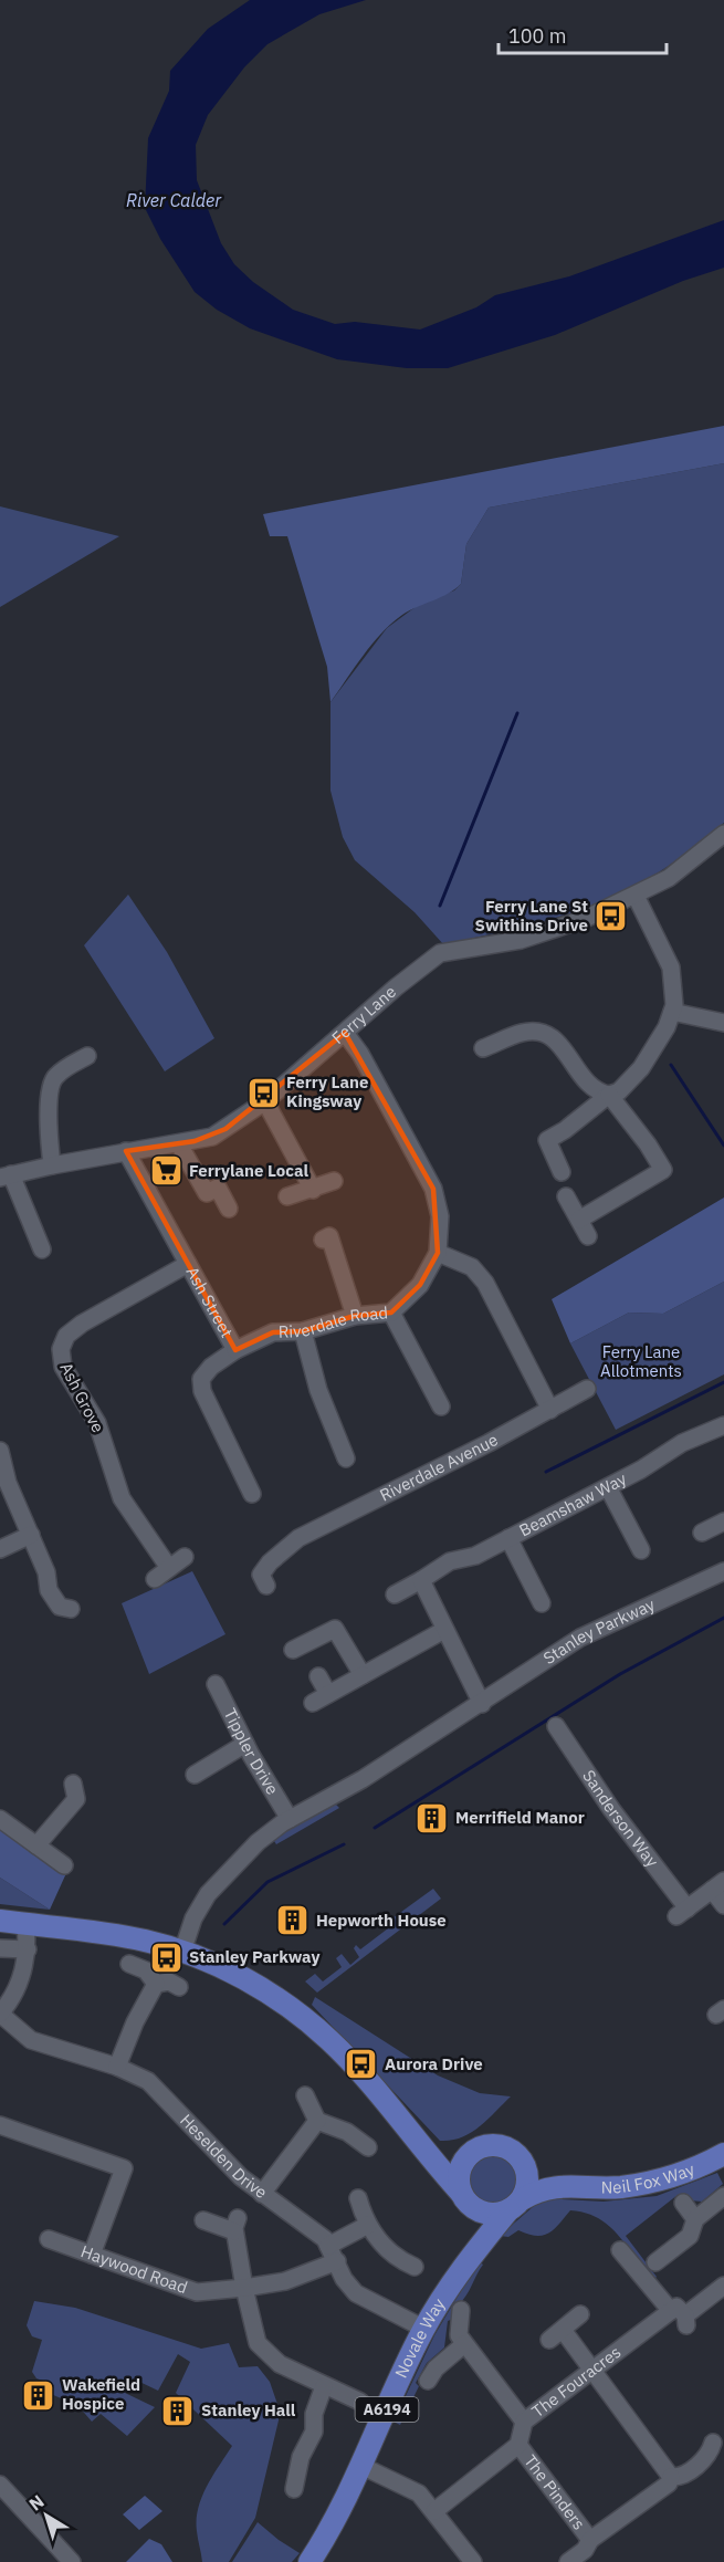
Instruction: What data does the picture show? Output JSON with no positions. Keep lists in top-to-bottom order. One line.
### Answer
{"streets":{"main road":["Neil Fox Way","Novale Way","A6194"],"street":["Ferry Lane","Ash Street","Riverdale Road","Ash Grove","Riverdale Avenue","Beamshaw Way","Stanley Parkway","Tippler Drive","Sanderson Way","Heselden Drive","Haywood Road","The Fouracres","The Pinders"]},"crossings":[["Ferry Lane","Ash Street"],["Ferry Lane","Riverdale Road"],["Ash Street","Riverdale Road"],["Ash Street","Ash Grove"],["Stanley Parkway","Tippler Drive"],["Heselden Drive","Haywood Road"],["Heselden Drive","Novale Way"],["Neil Fox Way","Novale Way"],["Neil Fox Way","A6194"],["Novale Way","A6194"],["The Fouracres","The Pinders"]],"water":["River Calder"],"parks":["Ferry Lane Allotments"],"places":{"bus stop":["Ferry Lane St Swithins Drive","Ferry Lane Kingsway","Stanley Parkway","Aurora Drive"],"supermarket":["Ferrylane Local"],"building":["Merrifield Manor","Hepworth House","Wakefield Hospice","Stanley Hall"]},"scale_bar":"100 m","north":"top left"}
